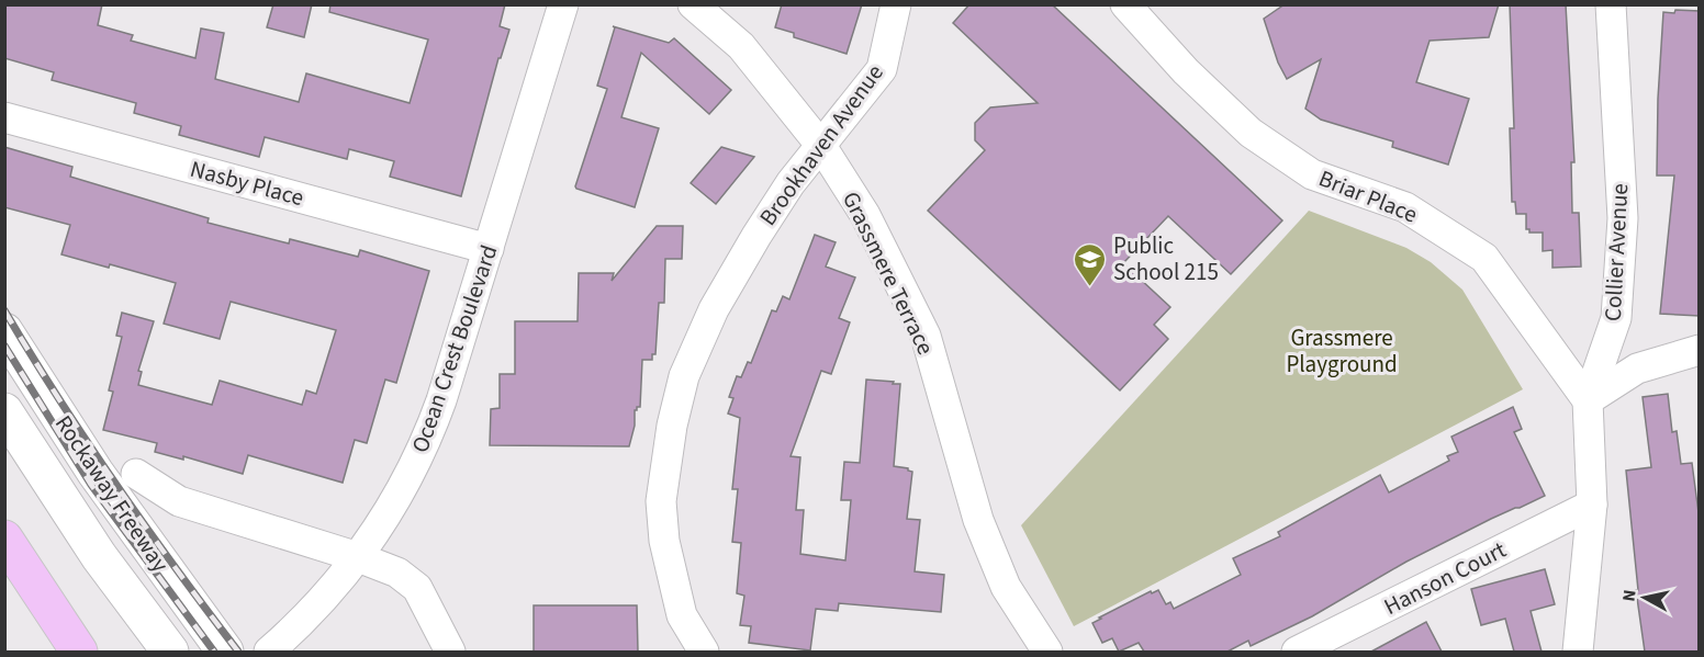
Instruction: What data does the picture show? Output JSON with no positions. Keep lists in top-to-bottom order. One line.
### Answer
{"streets":{"street":["Brookhaven Avenue","Nasby Place","Briar Place","Collier Avenue","Grassmere Terrace","Ocean Crest Boulevard","Rockaway Freeway","Hanson Court"]},"crossings":[["Brookhaven Avenue","Grassmere Terrace"],["Nasby Place","Ocean Crest Boulevard"],["Briar Place","Collier Avenue"],["Collier Avenue","Hanson Court"]],"parks":["Grassmere Playground"],"places":{"school or university":["Public School 215"]},"north":"left"}
